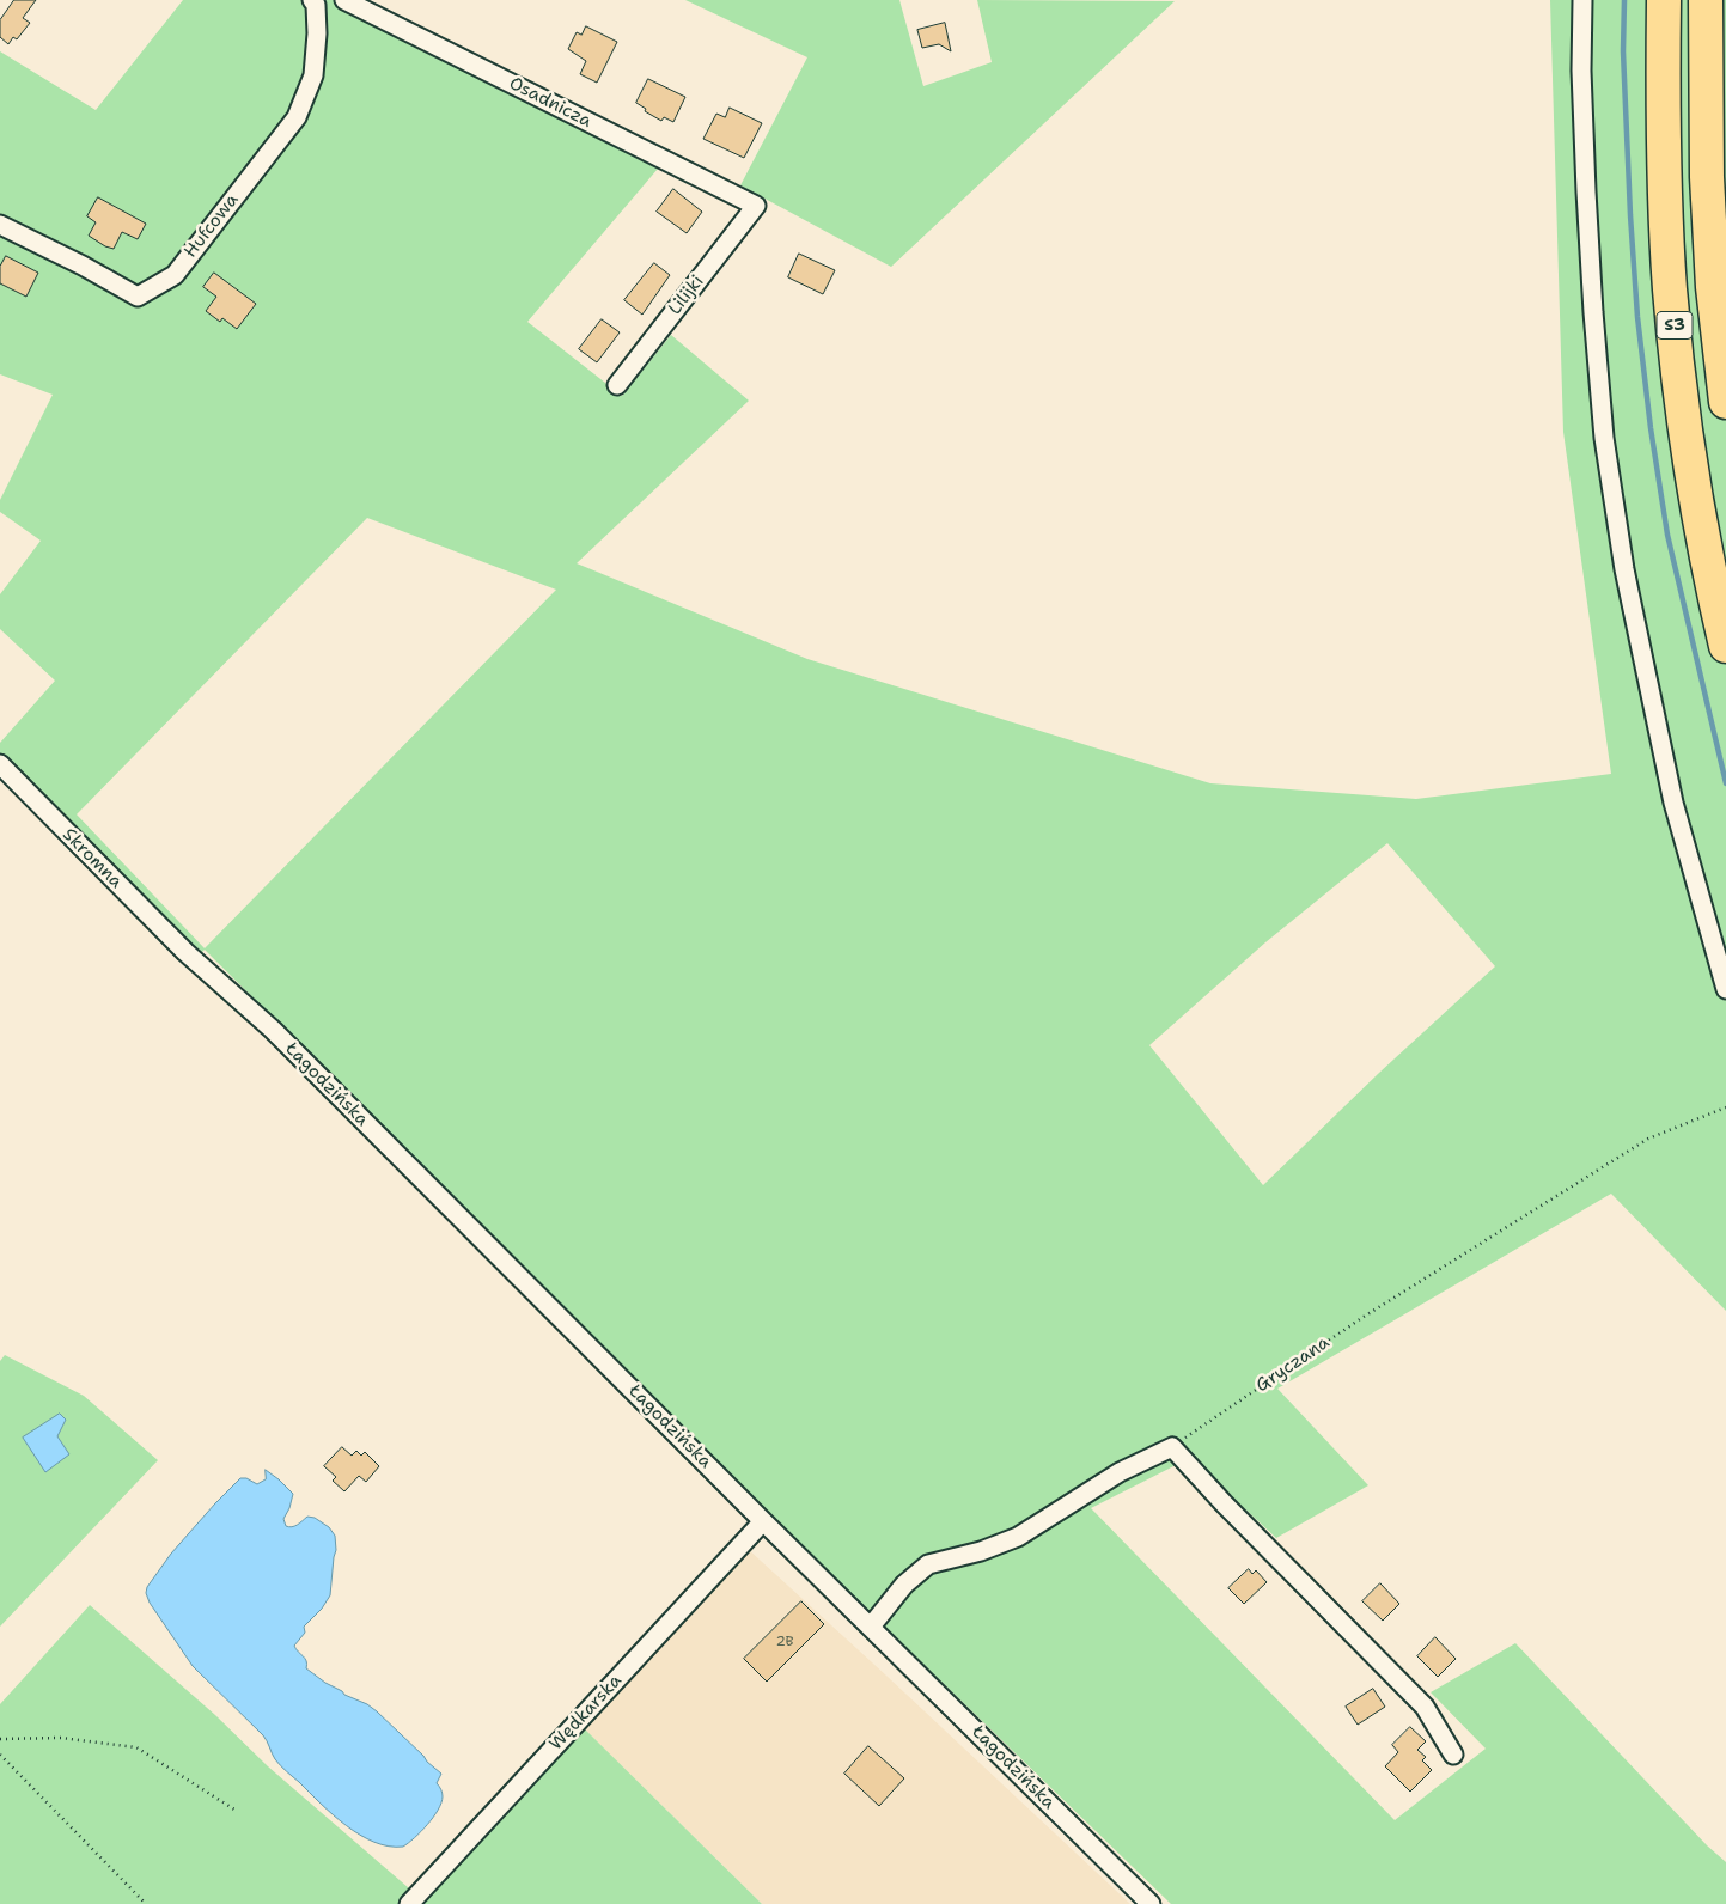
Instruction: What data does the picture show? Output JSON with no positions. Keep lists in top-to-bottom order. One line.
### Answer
{"streets":{"highway":["S3"],"street":["Osadnicza","Hufcowa","Lilijki","Skromna","Łagodzińska","Wędkarska"],"path":["Gryczana"]},"crossings":[["Osadnicza","Lilijki"],["Skromna","Łagodzińska"],["Łagodzińska","Wędkarska"]],"house_numbers":["2B"]}
